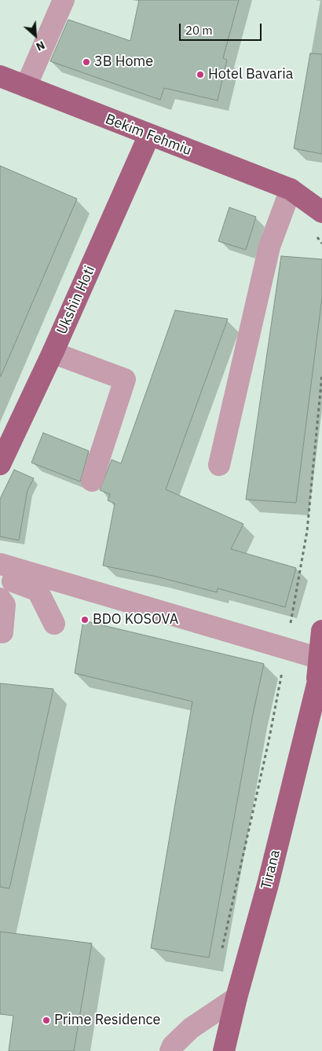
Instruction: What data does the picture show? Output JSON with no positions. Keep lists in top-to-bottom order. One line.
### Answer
{"streets":{"main road":["Bekim Fehmiu","Ukshin Hoti","Tirana"]},"crossings":[["Bekim Fehmiu","Ukshin Hoti"]],"places":["3B Home","Hotel Bavaria","BDO KOSOVA","Prime Residence"],"scale_bar":"20 m","north":"bottom right"}
